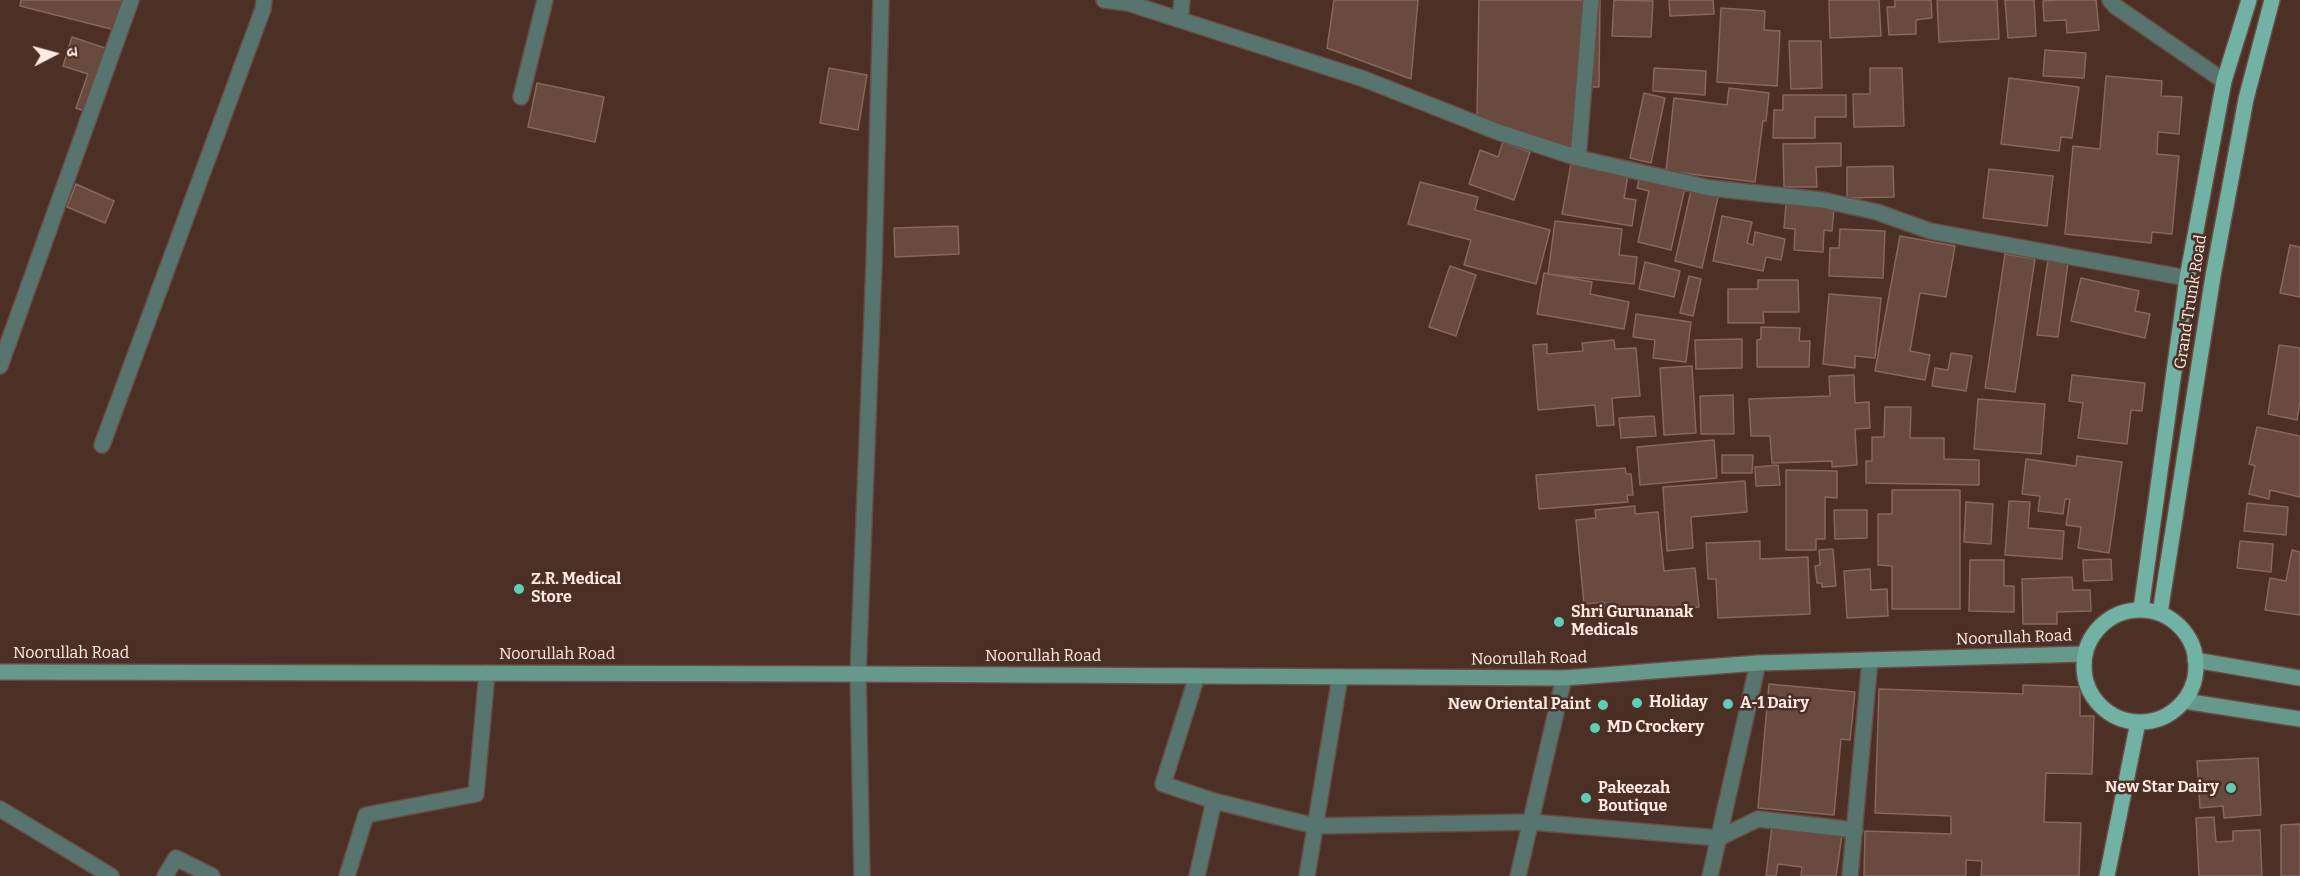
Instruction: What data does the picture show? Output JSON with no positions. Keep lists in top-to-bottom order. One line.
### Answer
{"streets":{"main road":["Grand Trunk Road","Noorullah Road"]},"crossings":[["Grand Trunk Road","Noorullah Road"]],"places":["Z.R. Medical Store","Shri Gurunanak Medicals","Holiday","A-1 Dairy","New Oriental Paint","MD Crockery","New Star Dairy","Pakeezah Boutique"],"north":"right"}
